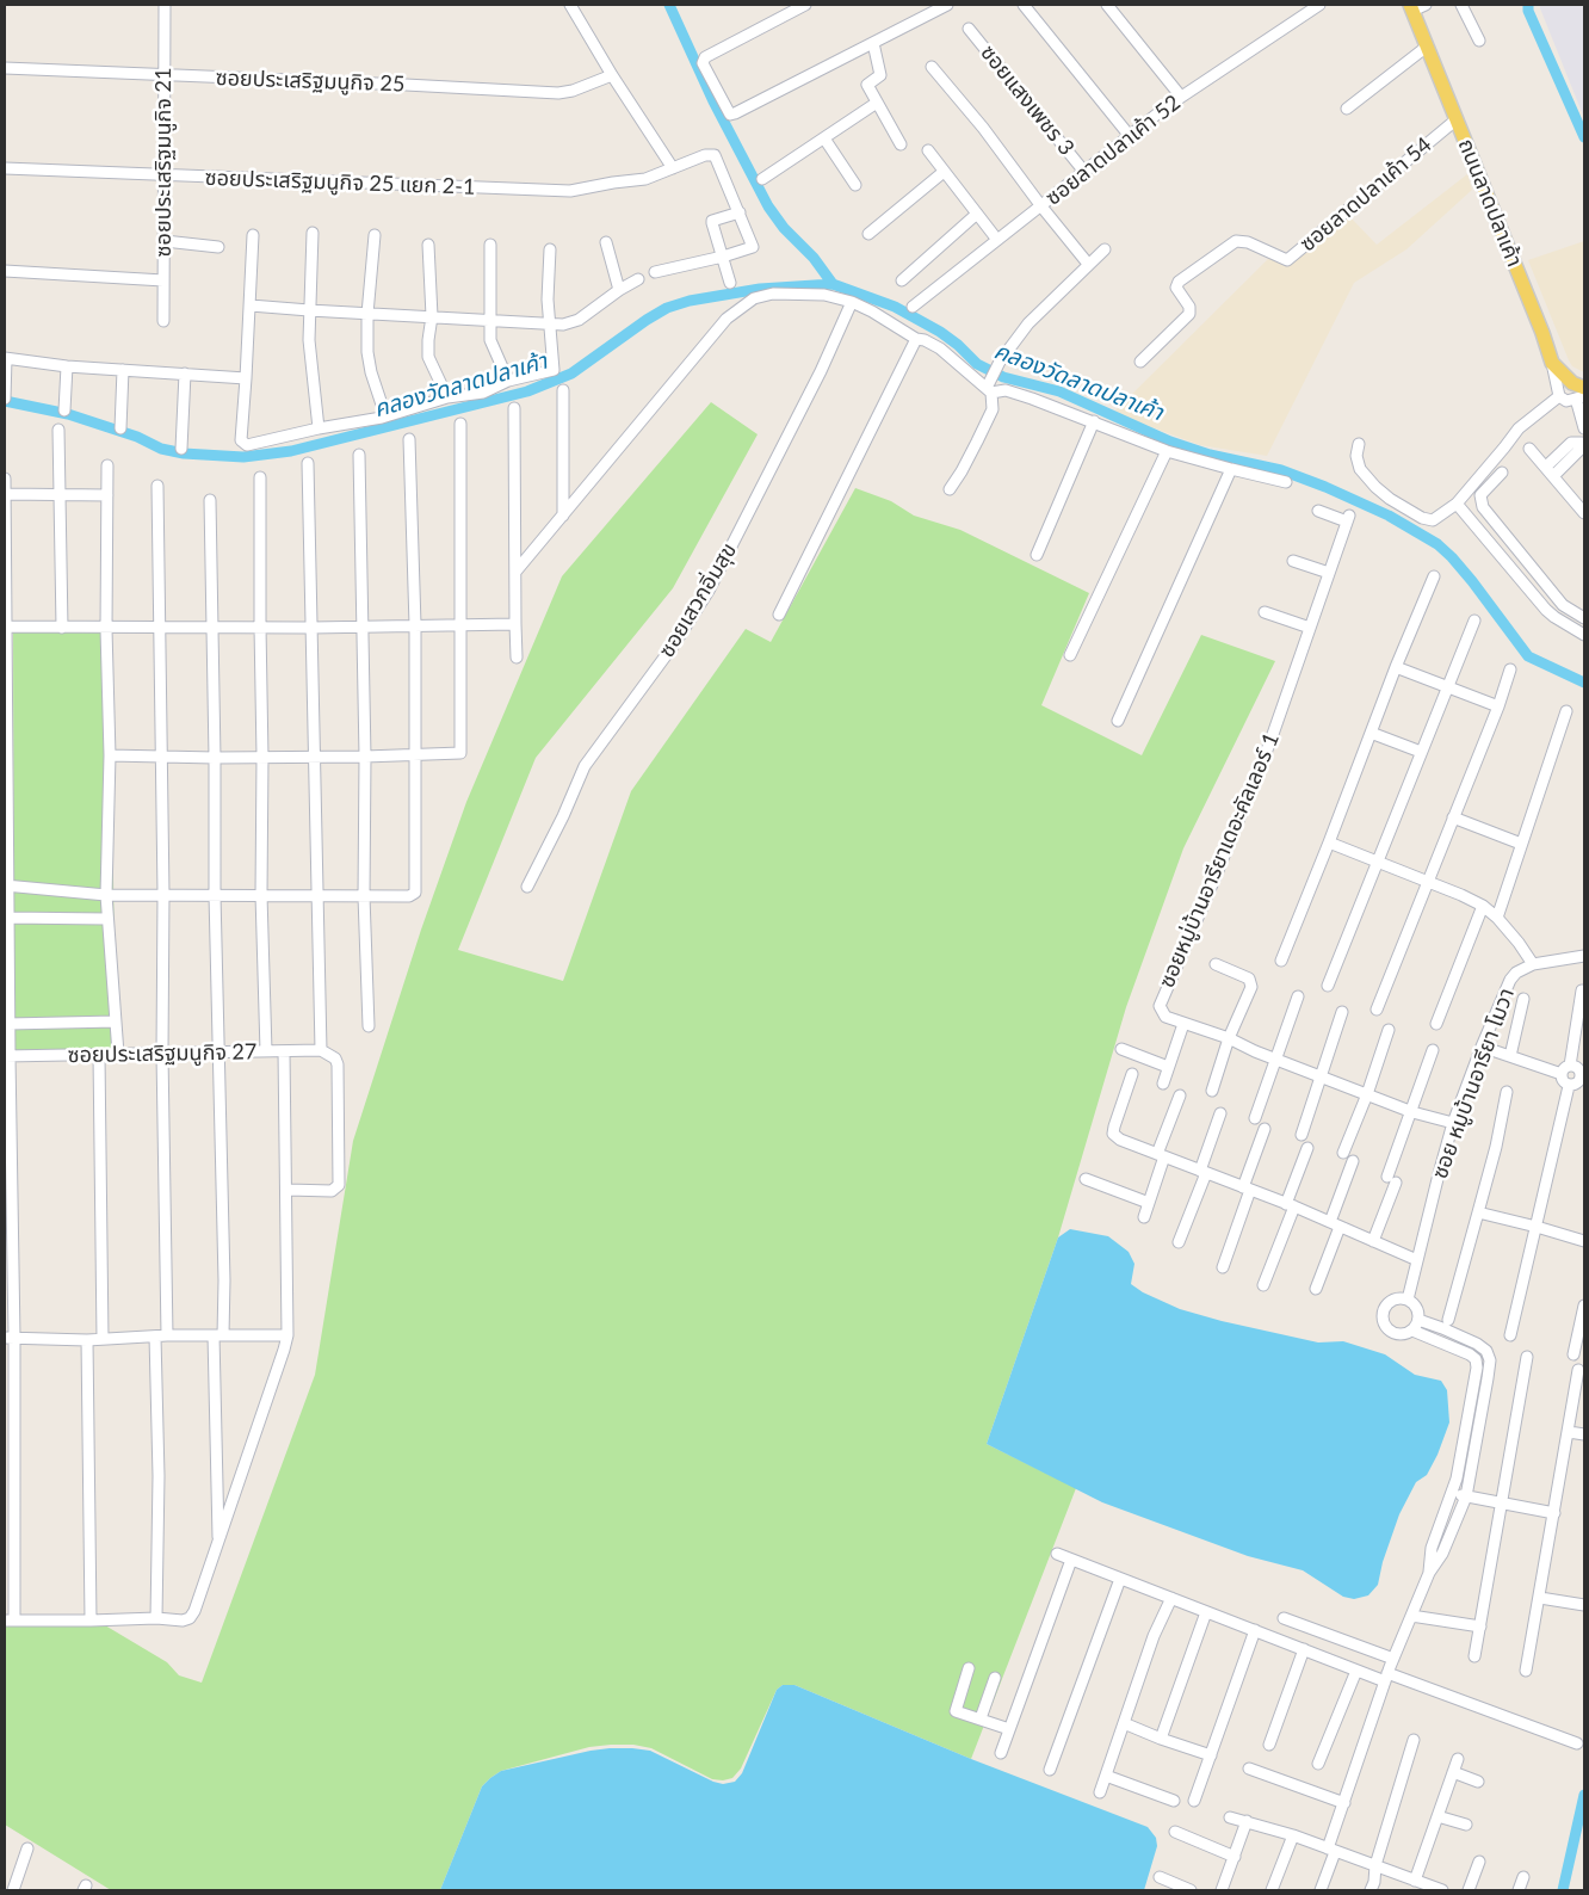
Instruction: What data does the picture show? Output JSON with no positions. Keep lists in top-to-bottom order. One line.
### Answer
{"streets":{"main road":["ถนนลาดปลาเค้า"],"street":["ซอยประเสริฐมนูกิจ 25","ซอยแสงเพชร 3","ซอยลาดปลาเค้า 52","ซอยประเสริฐมนูกิจ 21","ซอยประเสริฐมนูกิจ 25 แยก 2-1","ซอยลาดปลาเค้า 54","ซอยเสวกอิ่มสุข","ซอยหมู่บ้านอารียาเดอะคัลเลอร์ 1","ซอยประเสริฐมนูกิจ 27","ซอย หมูบ้านอารียา โมวา"]},"crossings":[["ซอยประเสริฐมนูกิจ 25","ซอยประเสริฐมนูกิจ 21"],["ซอยแสงเพชร 3","ซอยลาดปลาเค้า 52"],["ซอยประเสริฐมนูกิจ 21","ซอยประเสริฐมนูกิจ 25 แยก 2-1"],["ซอยลาดปลาเค้า 54","ถนนลาดปลาเค้า"],["ซอยหมู่บ้านอารียาเดอะคัลเลอร์ 1","ซอย หมูบ้านอารียา โมวา"]],"water":["คลองวัดลาดปลาเค้า"]}
